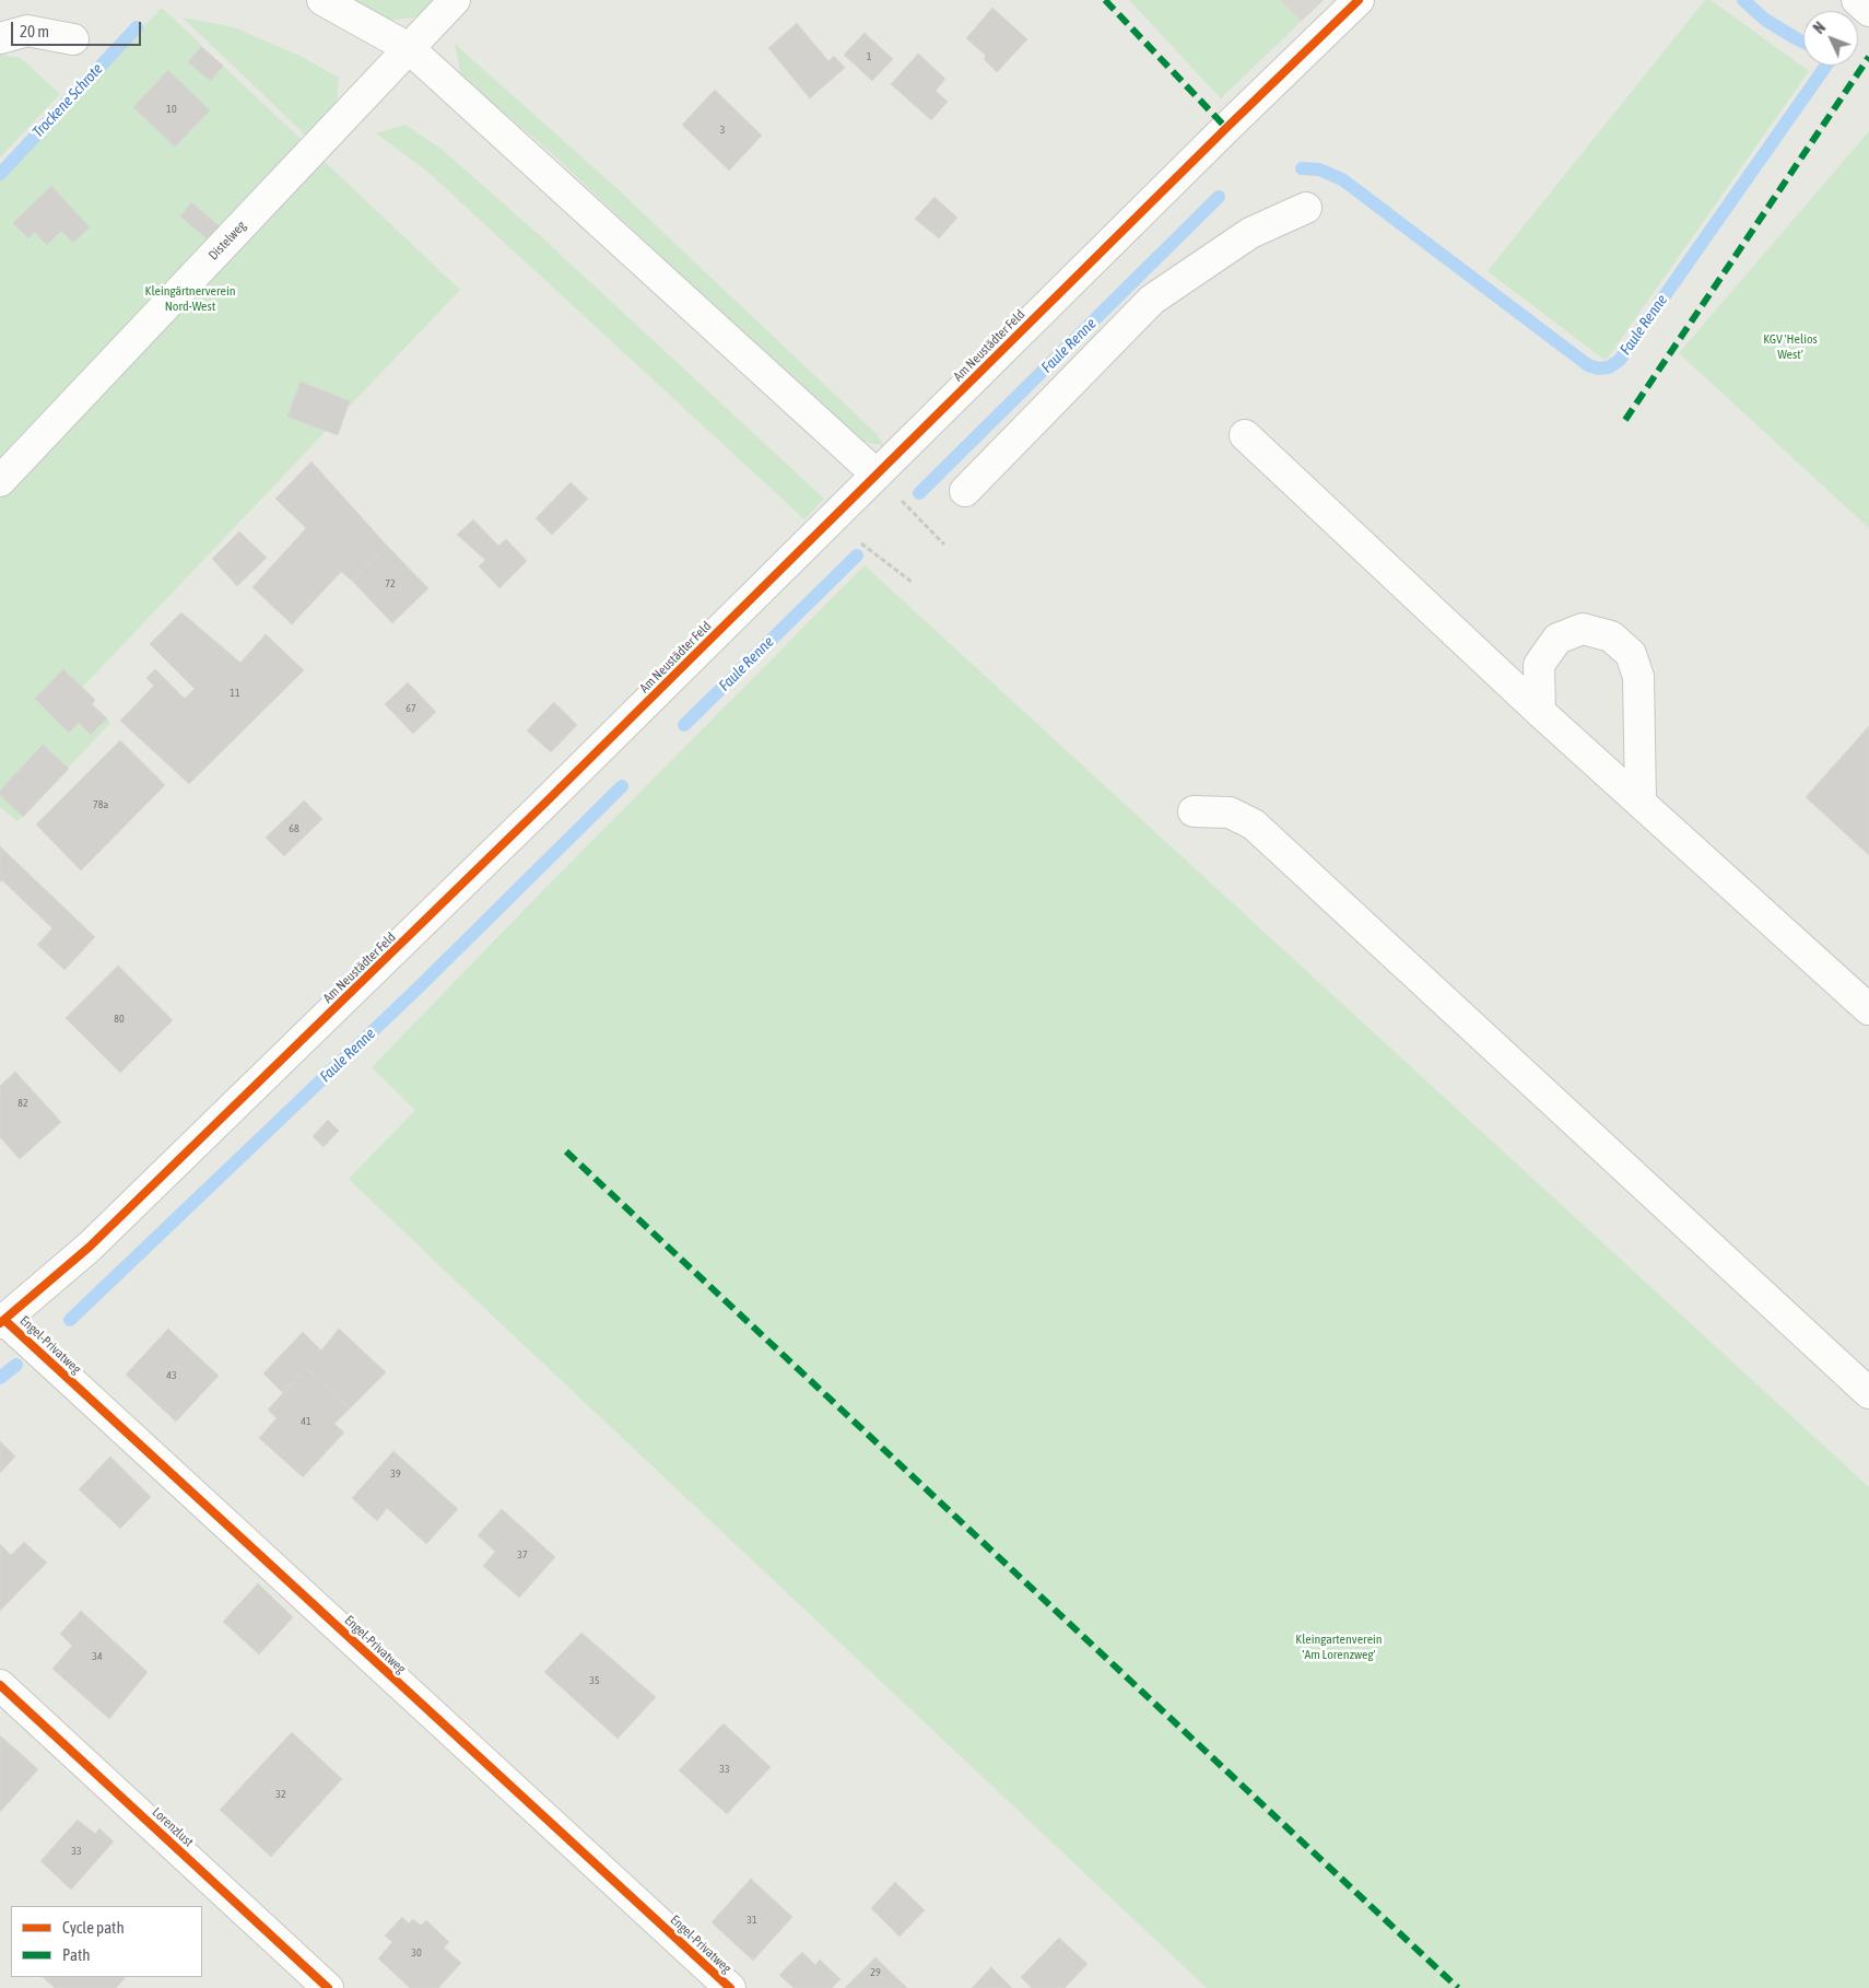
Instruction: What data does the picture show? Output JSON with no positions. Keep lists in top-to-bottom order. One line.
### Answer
{"streets":{"street":["Distelweg","Am Neustädter Feld","Engel-Privatweg","Lorenzlust"]},"crossings":[["Am Neustädter Feld","Engel-Privatweg"]],"water":["Trockene Schrote","Faule Renne"],"parks":["Kleingärtnerverein Nord-West","KGV 'Helios West'","Kleingartenverein 'Am Lorenzweg'"],"house_numbers":["1","10","3","72","11","67","78a","68","80","82","43","41","39","37","34","35","33","32","33","31","30","29"],"legend":["Cycle path","Path"],"scale_bar":"20 m","north":"top left"}
